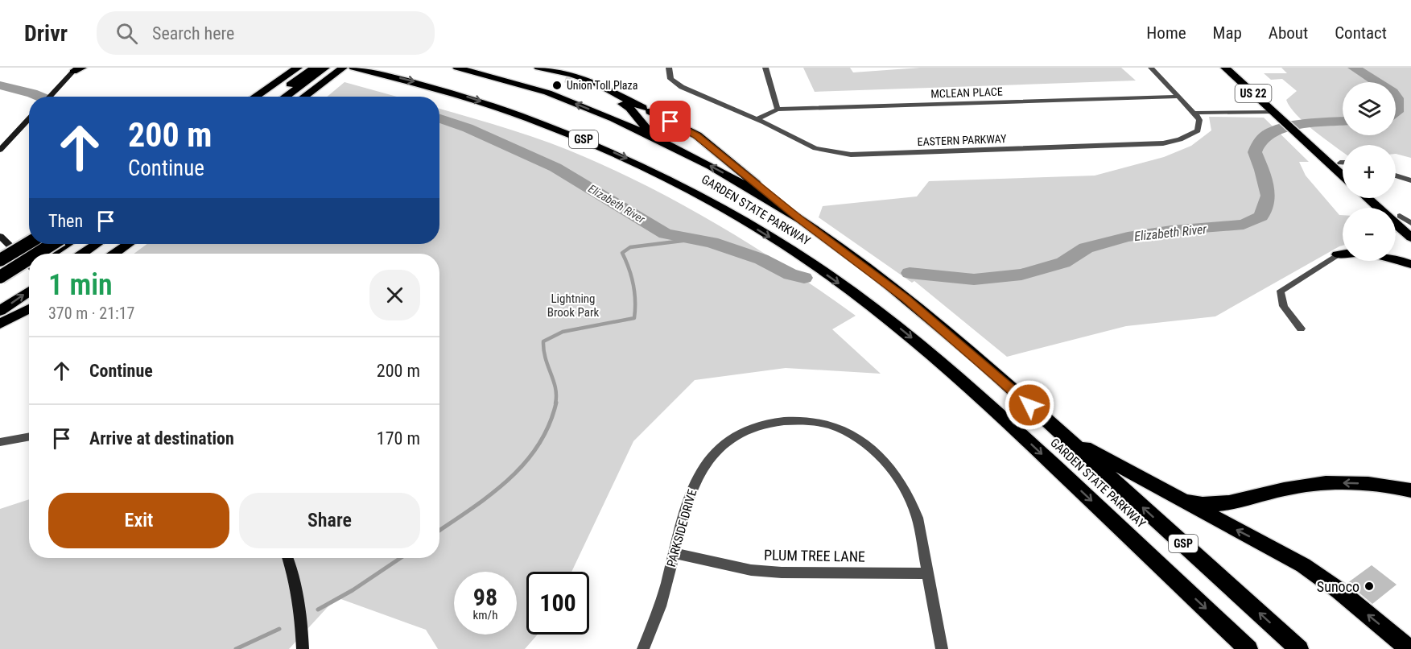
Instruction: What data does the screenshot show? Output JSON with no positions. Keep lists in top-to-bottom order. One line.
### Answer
{"streets":{"highway":["US 22","GSP","GARDEN STATE PARKWAY"],"street":["MCLEAN PLACE","EASTERN PARKWAY","PARKSIDE DRIVE","PLUM TREE LANE"]},"crossings":[["MCLEAN PLACE","EASTERN PARKWAY"],["PARKSIDE DRIVE","PLUM TREE LANE"]],"water":["Elizabeth River"],"parks":["Lightning Brook Park"],"places":["Union Toll Plaza","Sunoco"],"page":{"header":"Drivr","search":"Search here","nav":["Home","Map","About","Contact"],"map_buttons":["+","−"],"turn":["200 m","Continue"],"then":"Then","heading":["1 min","370 m · 21:17"],"list":[{"name":"Continue","value":"200 m"},{"name":"Arrive at destination","value":"170 m"}],"buttons":["Exit","Share"],"speed":"98 km/h","limit":"100"}}
